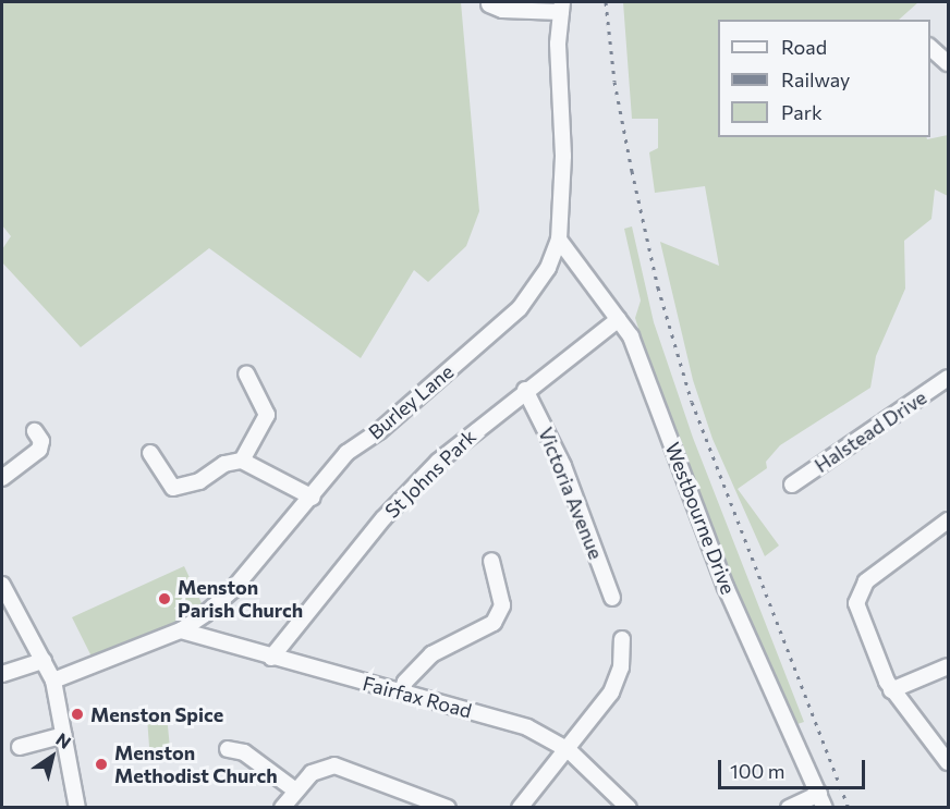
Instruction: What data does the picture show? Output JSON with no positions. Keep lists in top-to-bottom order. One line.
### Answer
{"streets":{"street":["Burley Lane","Halstead Drive","St Johns Park","Victoria Avenue","Westbourne Drive","Fairfax Road"]},"crossings":[["Burley Lane","Westbourne Drive"],["Burley Lane","Fairfax Road"],["St Johns Park","Victoria Avenue"],["St Johns Park","Westbourne Drive"],["St Johns Park","Fairfax Road"]],"places":["Menston Parish Church","Menston Spice","Menston Methodist Church"],"legend":["Road","Railway","Park"],"scale_bar":"100 m","north":"top right"}
